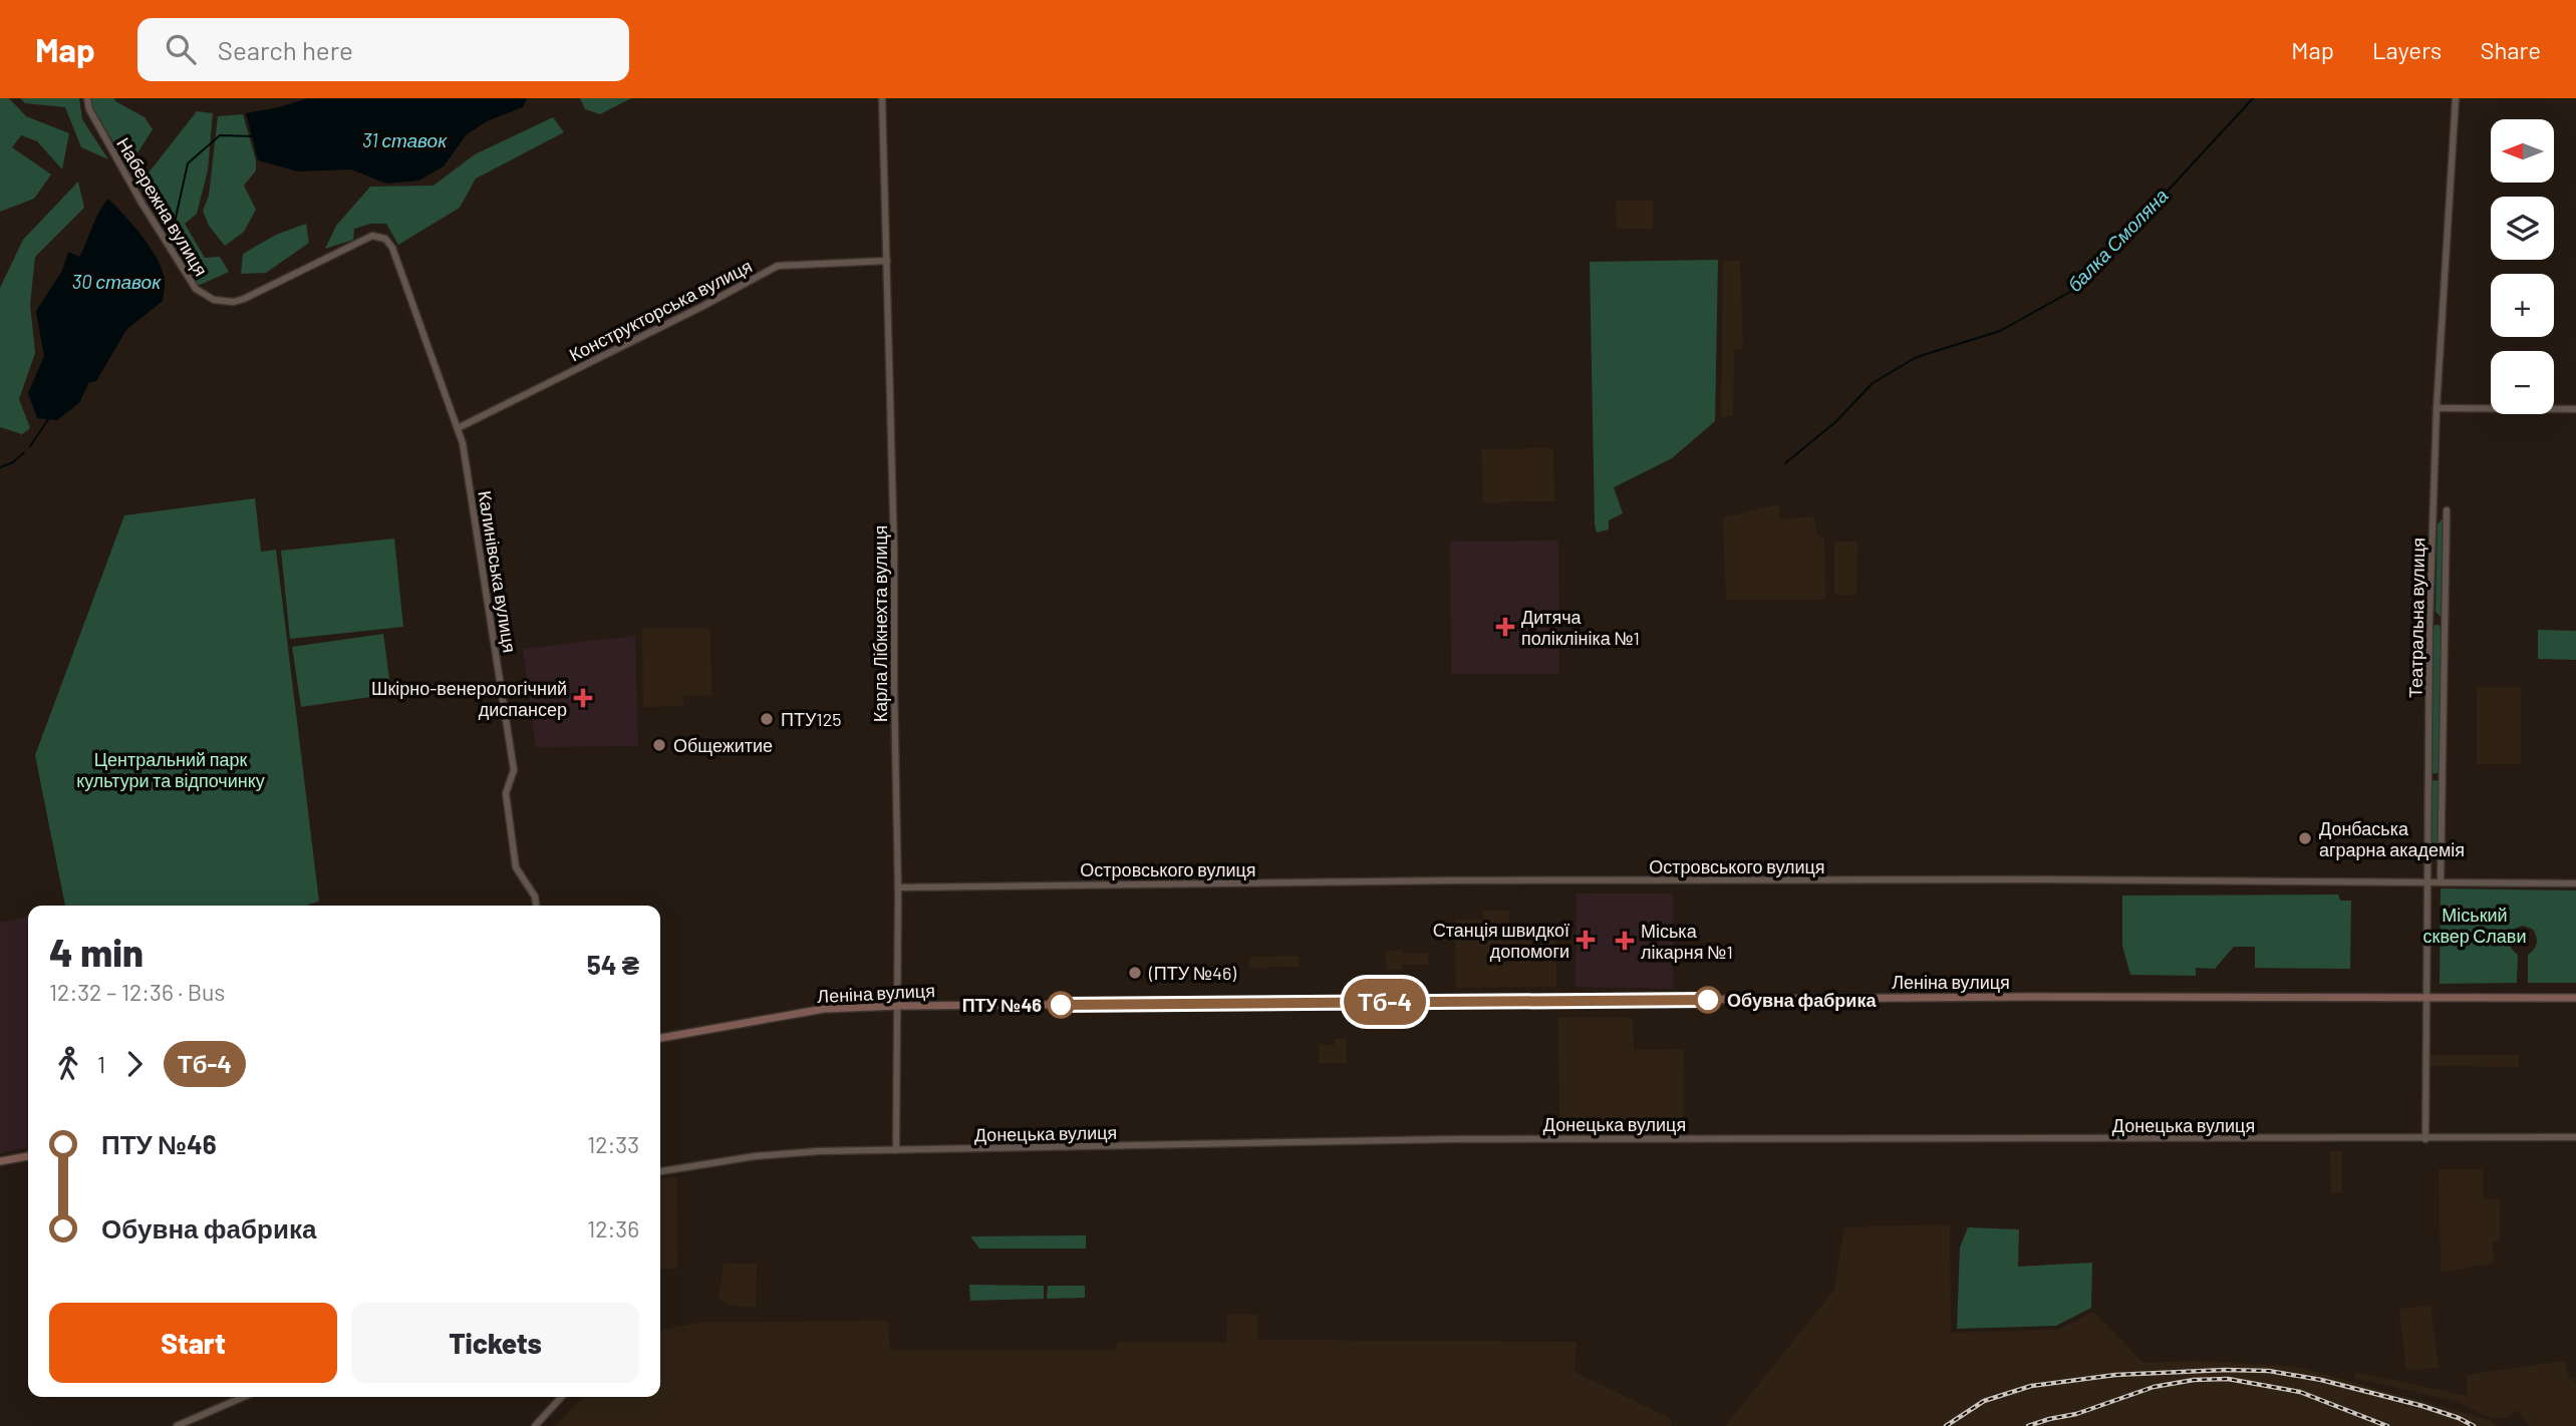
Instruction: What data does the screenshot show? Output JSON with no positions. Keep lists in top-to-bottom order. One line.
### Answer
{"streets":{"main road":["Леніна вулиця"],"street":["Набережна вулиця","Конструкторська вулиця","Калинівська вулиця","Театральна вулиця","Карла Лібкнехта вулиця","Островського вулиця","Донецька вулиця"]},"crossings":[["Набережна вулиця","Калинівська вулиця"],["Конструкторська вулиця","Калинівська вулиця"],["Конструкторська вулиця","Карла Лібкнехта вулиця"],["Театральна вулиця","Островського вулиця"],["Театральна вулиця","Леніна вулиця"],["Театральна вулиця","Донецька вулиця"],["Карла Лібкнехта вулиця","Островського вулиця"],["Карла Лібкнехта вулиця","Леніна вулиця"],["Карла Лібкнехта вулиця","Донецька вулиця"]],"water":["31 ставок","балка Смоляна","30 ставок"],"parks":["Центральний парк культури та відпочинку","Міський сквер Слави"],"places":{"health":["Дитяча поліклініка №1","Шкірно-венерологічний диспансер","Станція швидкої допомоги","Міська лікарня №1"],"other":["ПТУ125","Общежитие","Донбаська аграрна академія","(ПТУ №46)","Обувна фабрика","ПТУ №46"]},"lines":["bus line Тб-4"],"north":"left","page":{"header":"Map","search":"Search here","nav":["Map","Layers","Share"],"on_map":"Тб-4","map_buttons":["+","−"],"heading":["4 min","12:32 – 12:36 · Bus","54 ₴"],"legs":["1","Тб-4"],"list":[{"name":"ПТУ №46","value":"12:33"},{"name":"Обувна фабрика","value":"12:36"}],"buttons":["Start","Tickets"]}}
